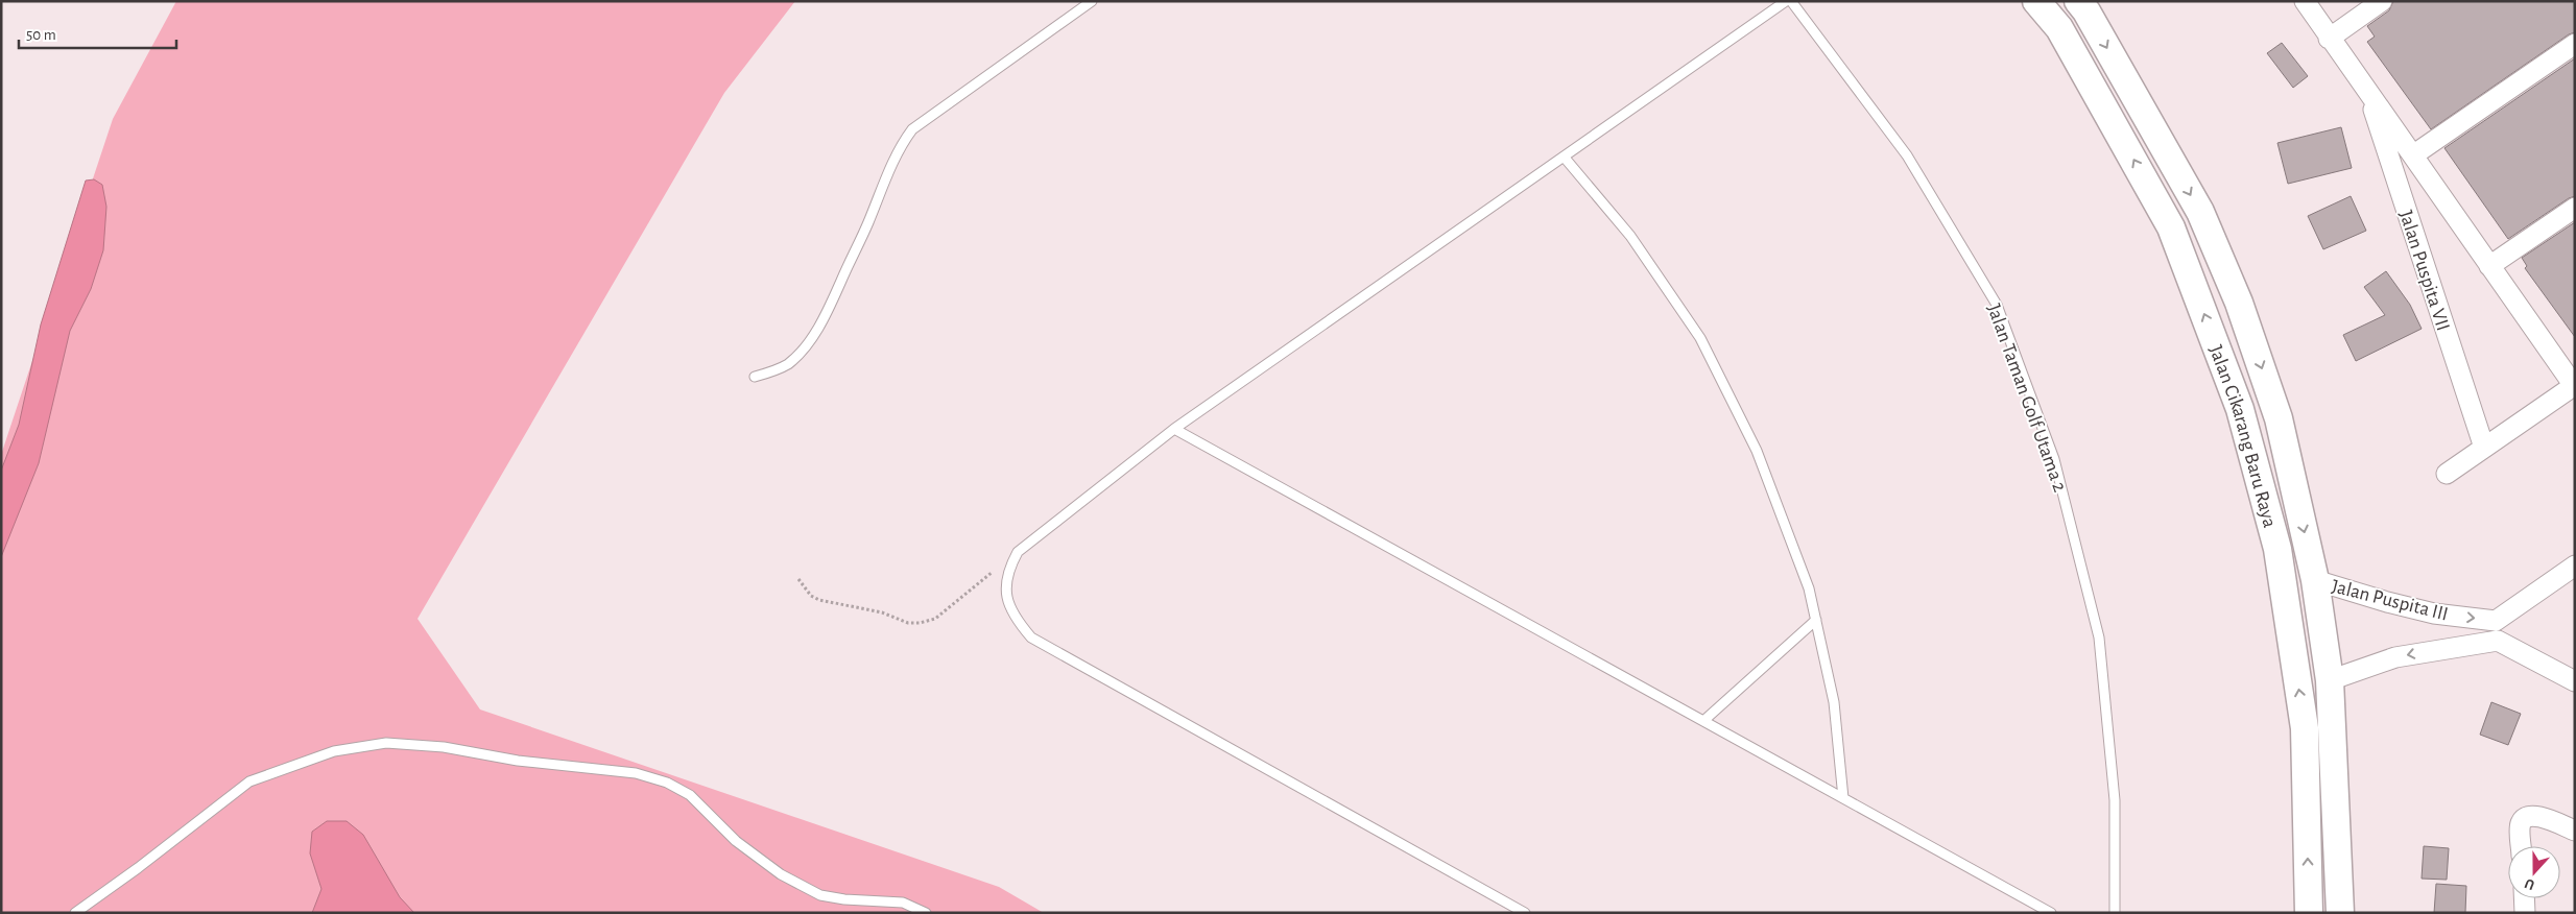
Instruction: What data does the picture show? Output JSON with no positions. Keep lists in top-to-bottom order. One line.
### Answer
{"streets":{"main road":["Jalan Cikarang Baru Raya"],"street":["Jalan Puspita VII","Jalan Puspita III"],"lane":["Jalan Taman Golf Utama 2"]},"crossings":[["Jalan Cikarang Baru Raya","Jalan Puspita III"]],"scale_bar":"50 m","north":"bottom"}
